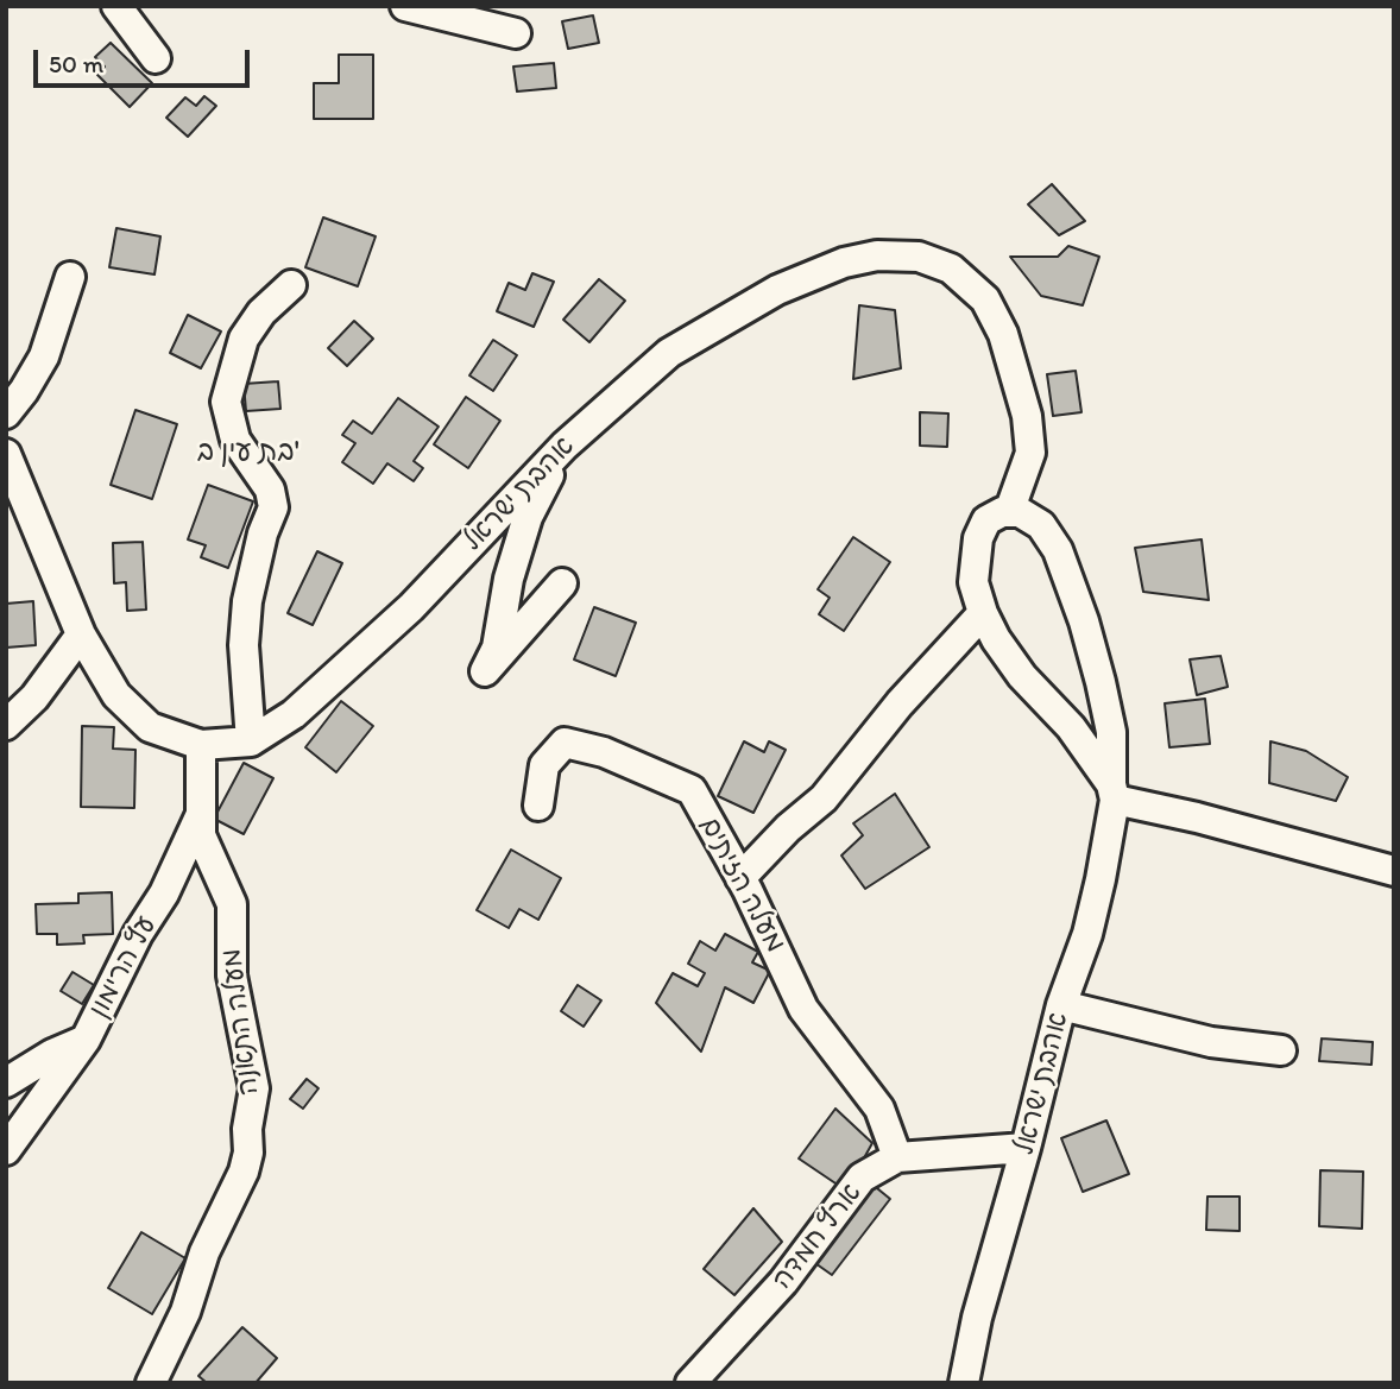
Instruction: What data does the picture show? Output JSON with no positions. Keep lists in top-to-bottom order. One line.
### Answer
{"streets":{"street":["אהבת ישראל","מעלה הזיתים","עץ הרימון","מעלה התאנה","ארץ חמדה"]},"crossings":[["אהבת ישראל","מעלה התאנה"],["אהבת ישראל","ארץ חמדה"],["מעלה הזיתים","ארץ חמדה"],["עץ הרימון","מעלה התאנה"]],"districts":["בת עין ב'"],"scale_bar":"50 m"}
